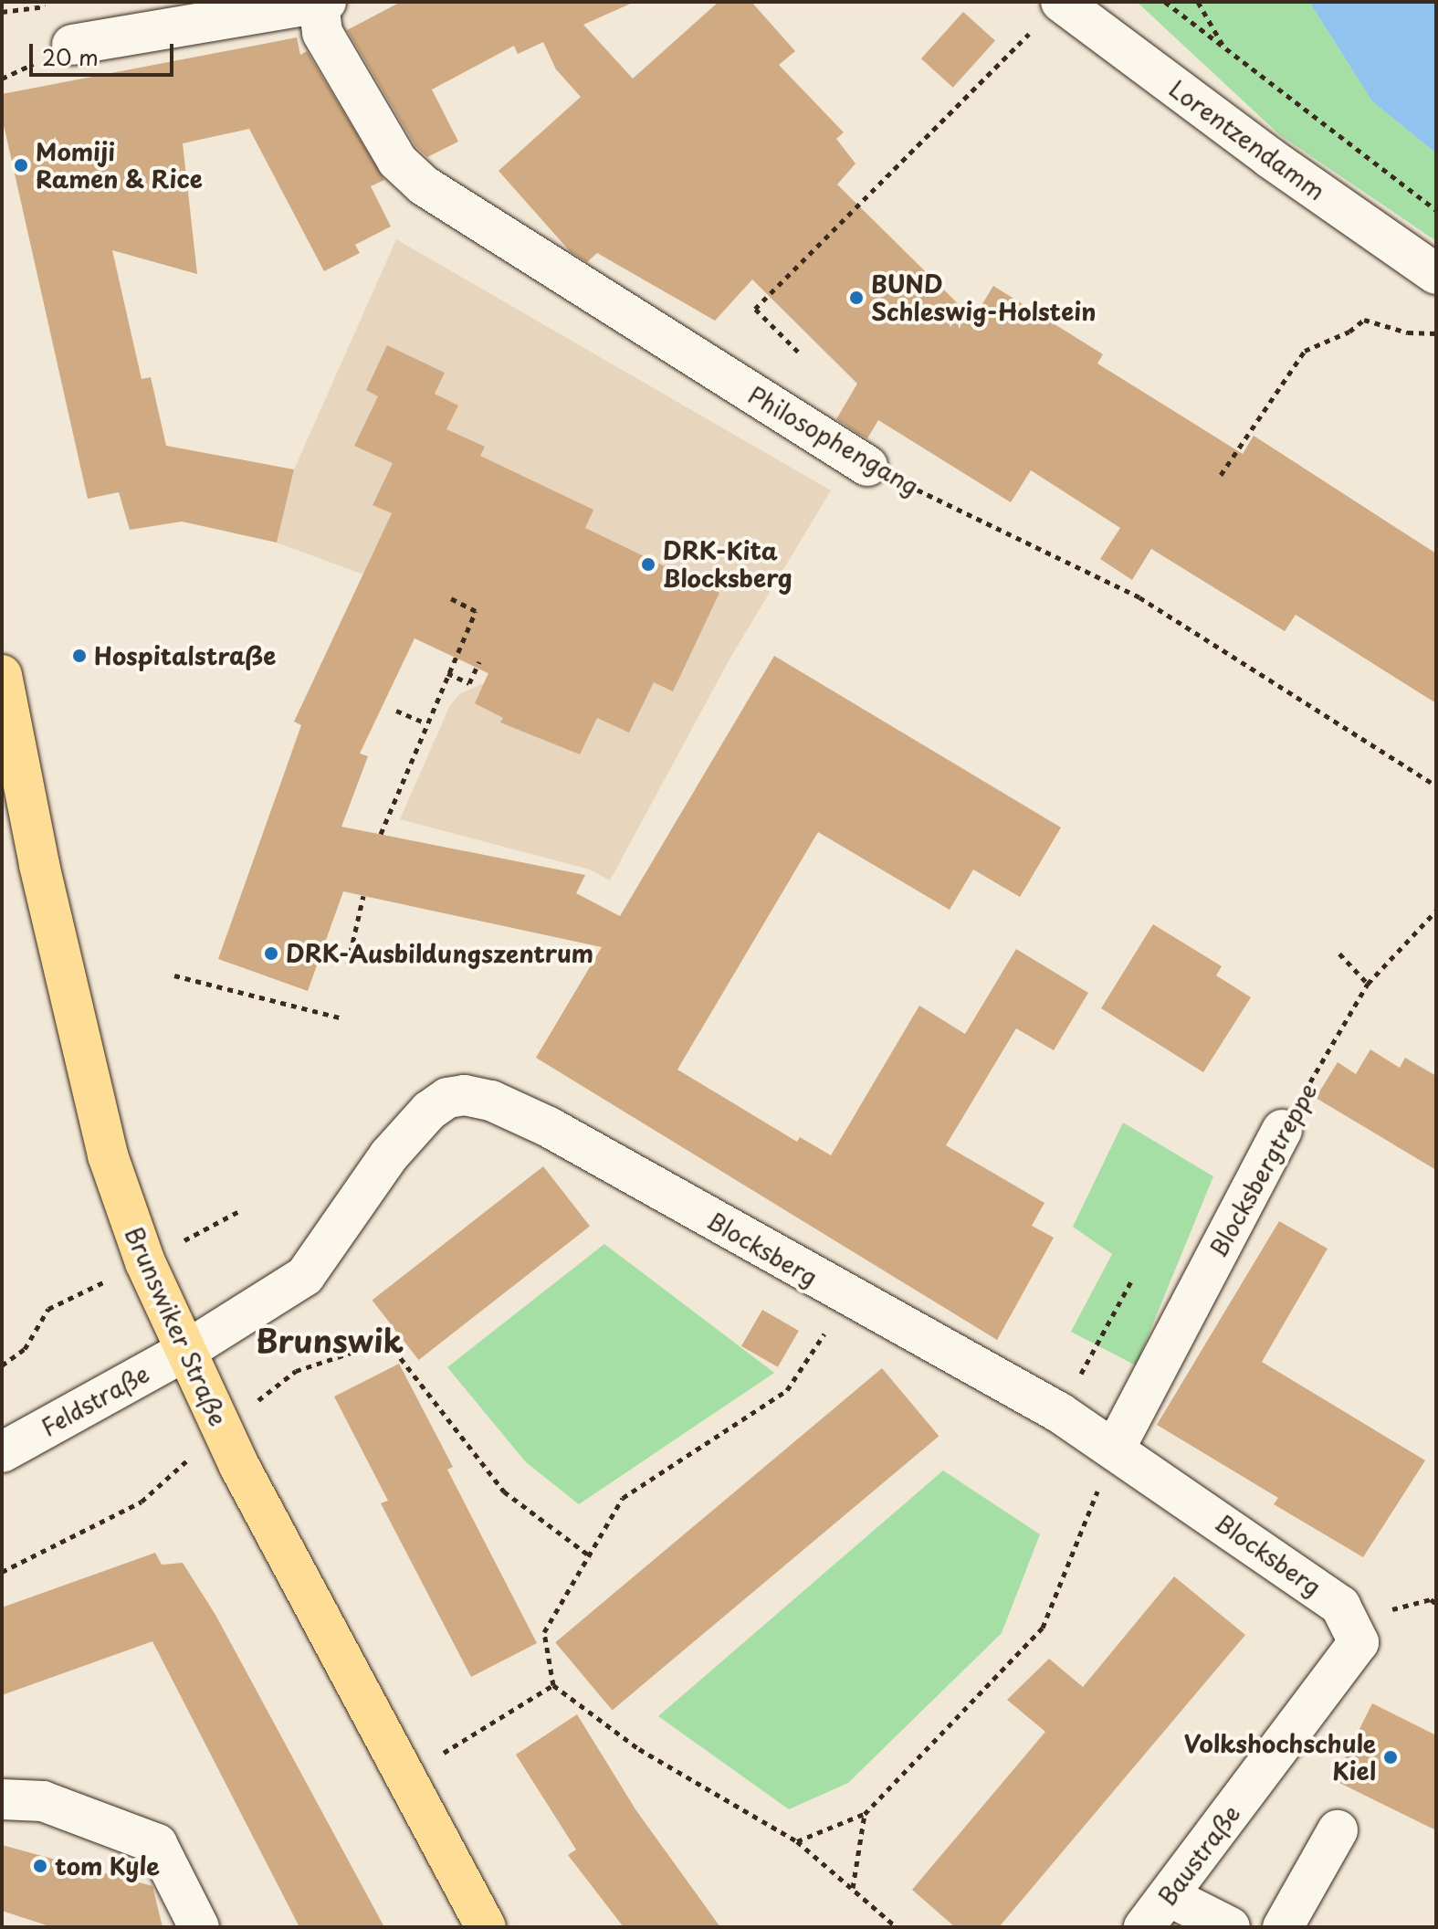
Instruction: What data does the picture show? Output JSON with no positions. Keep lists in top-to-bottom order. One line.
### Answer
{"streets":{"main road":["Brunswiker Straße"],"street":["Lorentzendamm","Philosophengang","Blocksbergtreppe","Blocksberg","Feldstraße","Baustraße"]},"crossings":[["Blocksbergtreppe","Blocksberg"],["Blocksberg","Brunswiker Straße"],["Blocksberg","Feldstraße"],["Blocksberg","Baustraße"],["Brunswiker Straße","Feldstraße"]],"districts":["Brunswik"],"places":["Momiji Ramen & Rice","BUND Schleswig-Holstein","DRK-Kita Blocksberg","Hospitalstraße","DRK-Ausbildungszentrum","Volkshochschule Kiel","tom Kyle"],"scale_bar":"20 m"}
